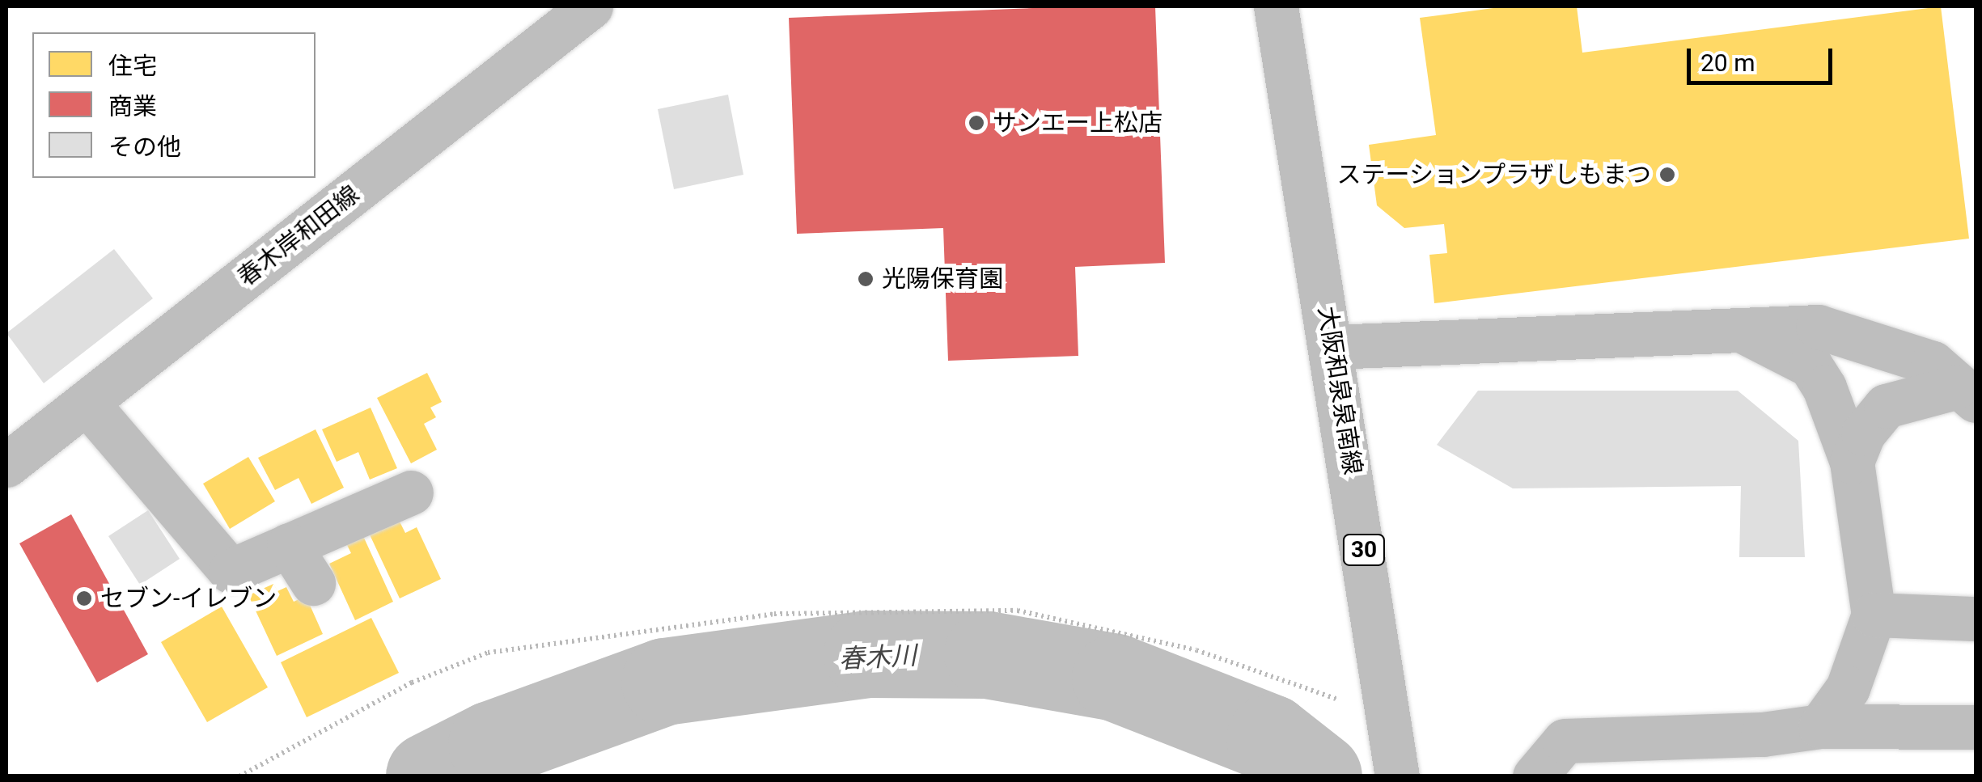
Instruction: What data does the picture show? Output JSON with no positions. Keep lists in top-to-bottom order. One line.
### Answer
{"streets":{"street":["春木岸和田線","大阪和泉泉南線","30"]},"water":["春木川"],"places":["サンエー上松店","ステーションプラザしもまつ","光陽保育園","セブン-イレブン"],"legend":["住宅","商業","その他"],"scale_bar":"20 m"}
